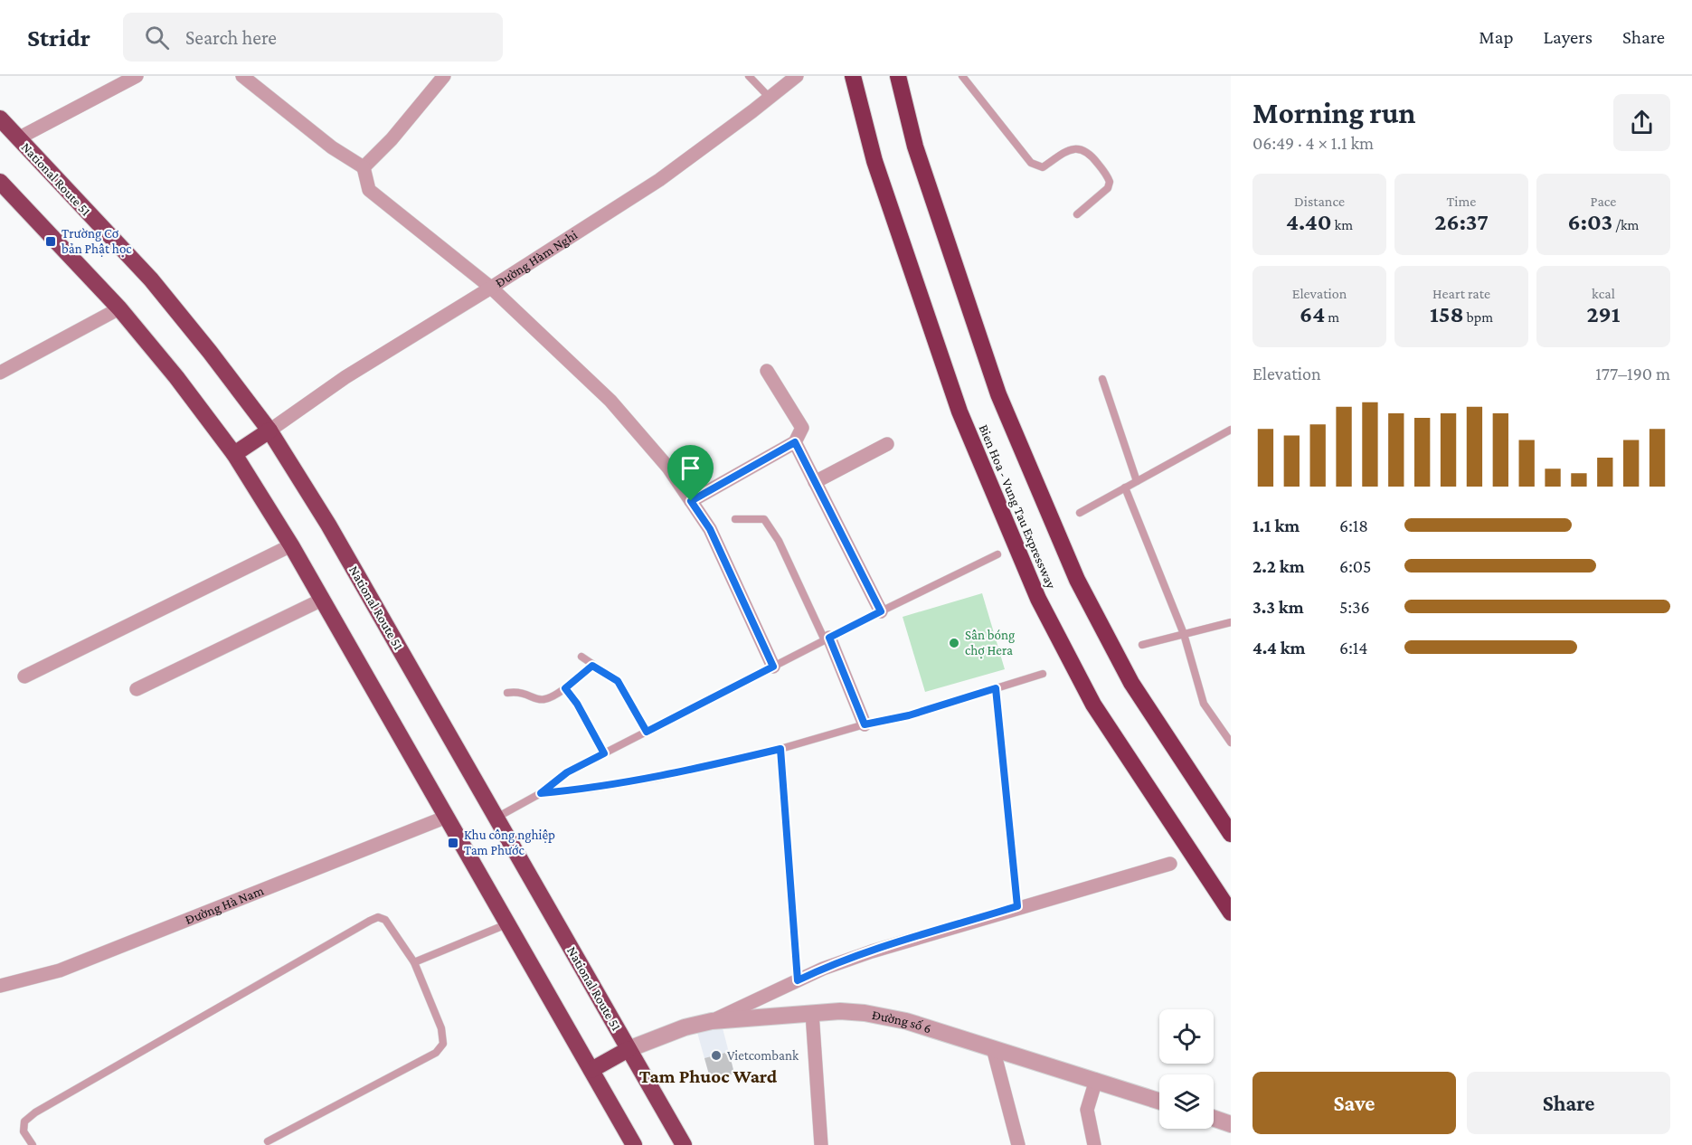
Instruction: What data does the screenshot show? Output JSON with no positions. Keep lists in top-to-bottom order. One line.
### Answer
{"streets":{"highway":["National Route 51","Bien Hoa - Vung Tau Expressway"],"street":["Đường Hàm Nghi","Đường Hà Nam","Đường số 6"]},"crossings":[["National Route 51","Đường Hàm Nghi"],["National Route 51","Đường số 6"]],"districts":["Tam Phuoc Ward"],"places":{"transit":["Trường Cơ bản Phật học","Khu công nghiệp Tam Phước"],"other":["Sân bóng chợ Hera","Vietcombank"]},"page":{"header":"Stridr","search":"Search here","nav":["Map","Layers","Share"],"heading":["Morning run","06:49 · 4 × 1.1 km"],"stats":[["Distance","4.40 km"],["Time","26:37"],["Pace","6:03 /km"],["Elevation","64 m"],["Heart rate","158 bpm"],["kcal","291"]],"chart":["Elevation","177–190 m"],"list":[{"name":"1.1 km","note":"6:18"},{"name":"2.2 km","note":"6:05"},{"name":"3.3 km","note":"5:36"},{"name":"4.4 km","note":"6:14"}],"buttons":["Save","Share"]}}
